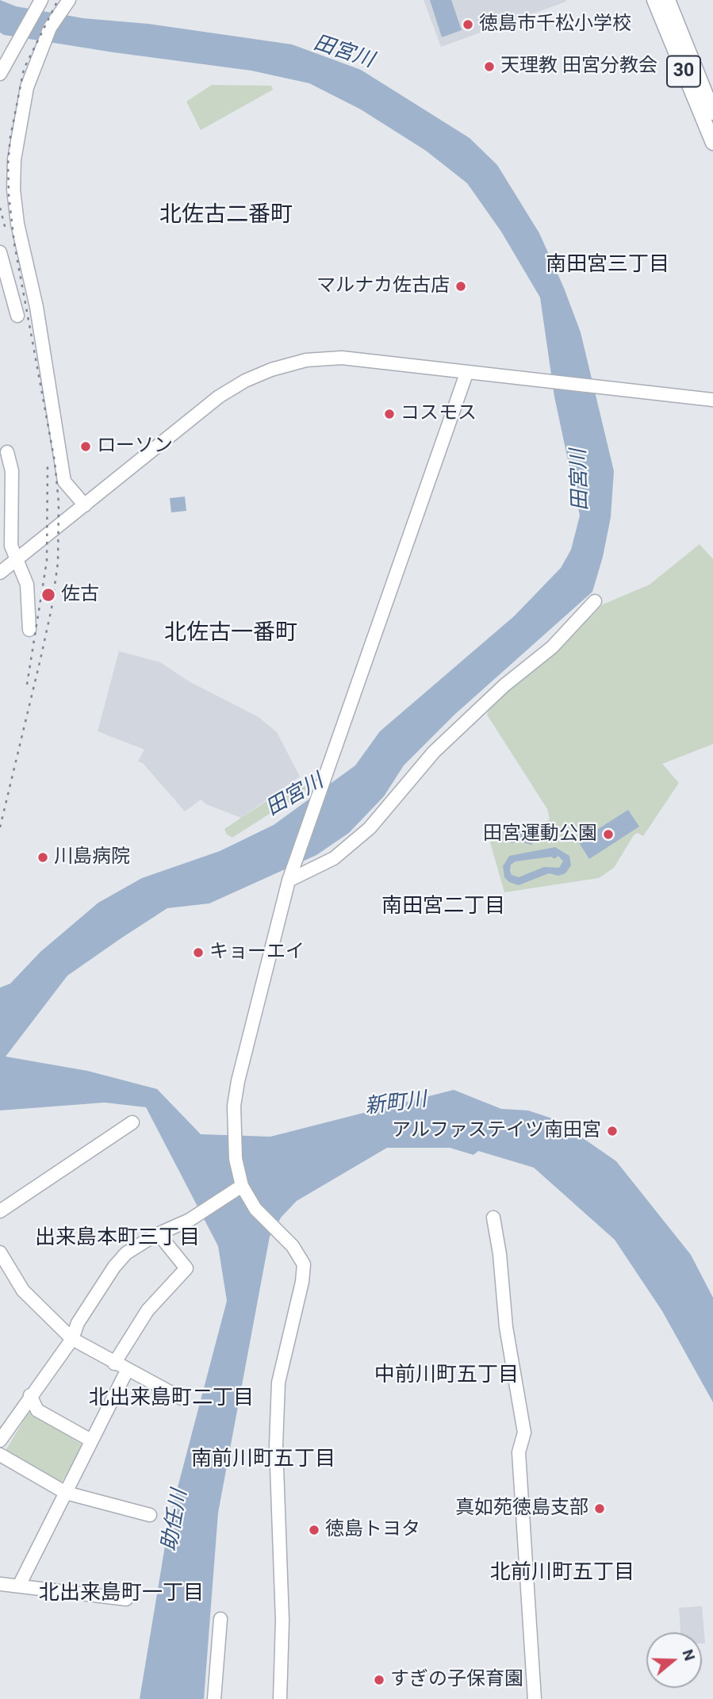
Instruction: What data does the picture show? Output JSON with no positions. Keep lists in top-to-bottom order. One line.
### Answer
{"streets":{"main road":["30"]},"districts":["北佐古二番町","南田宮三丁目","北佐古一番町","南田宮二丁目","出来島本町三丁目","中前川町五丁目","北出来島町二丁目","南前川町五丁目","北前川町五丁目","北出来島町一丁目"],"water":["田宮川","新町川","助任川"],"places":["徳島市千松小学校","天理教 田宮分教会","マルナカ佐古店","コスモス","ローソン","佐古","田宮運動公園","川島病院","キョーエイ","アルファステイツ南田宮","真如苑徳島支部","徳島トヨタ","すぎの子保育園"],"north":"right"}
